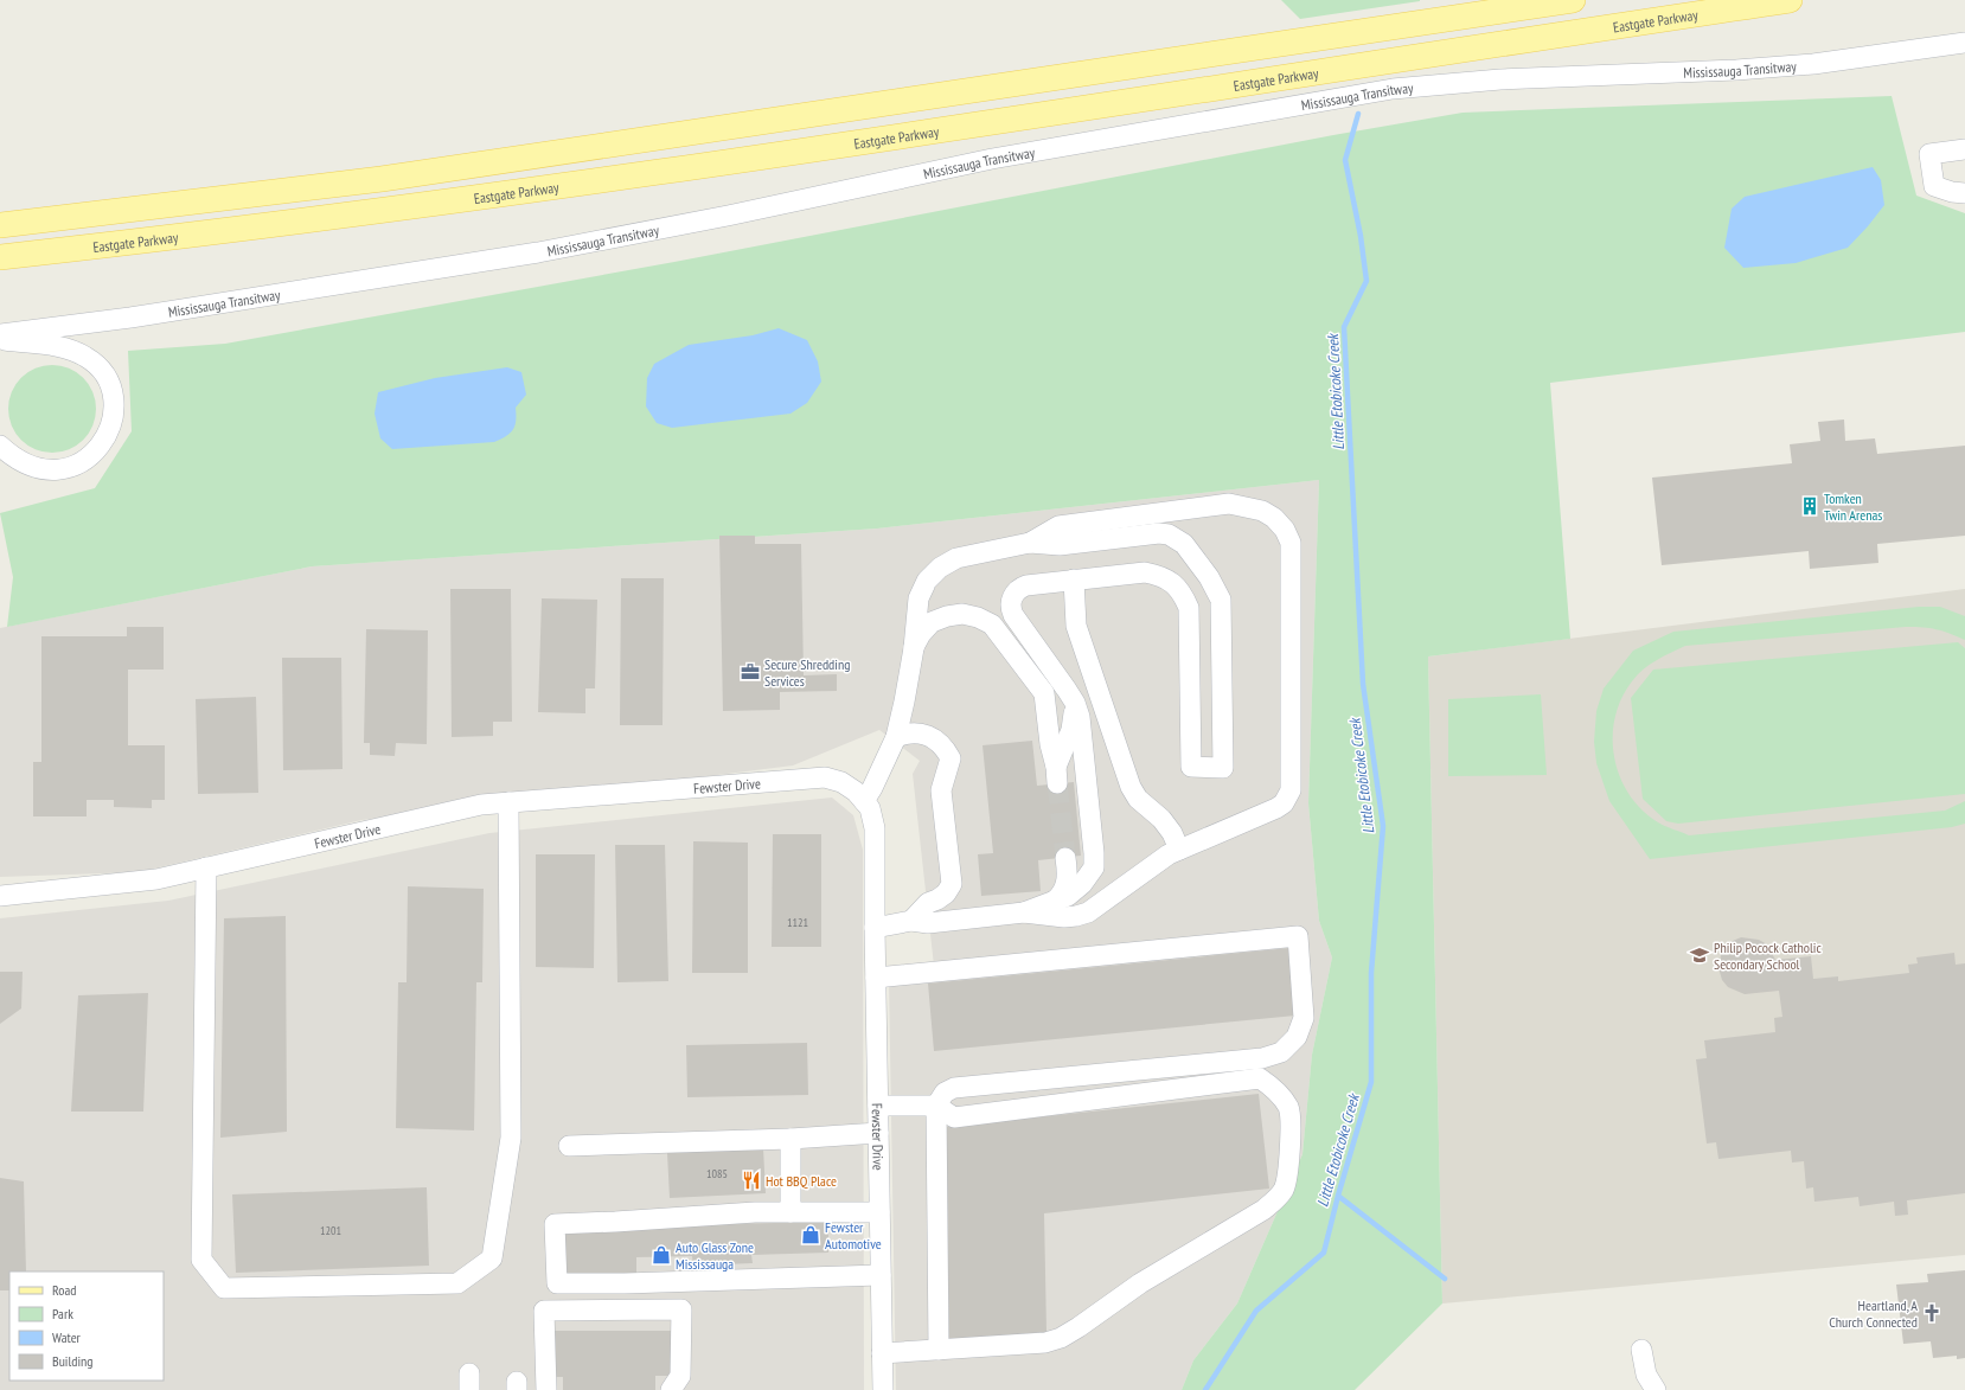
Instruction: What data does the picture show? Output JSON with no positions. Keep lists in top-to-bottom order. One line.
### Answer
{"streets":{"main road":["Eastgate Parkway"],"street":["Mississauga Transitway","Fewster Drive"]},"water":["Little Etobicoke Creek"],"places":{"building":["Tomken Twin Arenas"],"office":["Secure Shredding Services"],"school or university":["Philip Pocock Catholic Secondary School"],"restaurant":["Hot BBQ Place"],"shop":["Fewster Automotive","Auto Glass Zone Mississauga"],"church":["Heartland, A Church Connected"]},"house_numbers":["1121","1085","1201"],"legend":["Road","Park","Water","Building"]}
